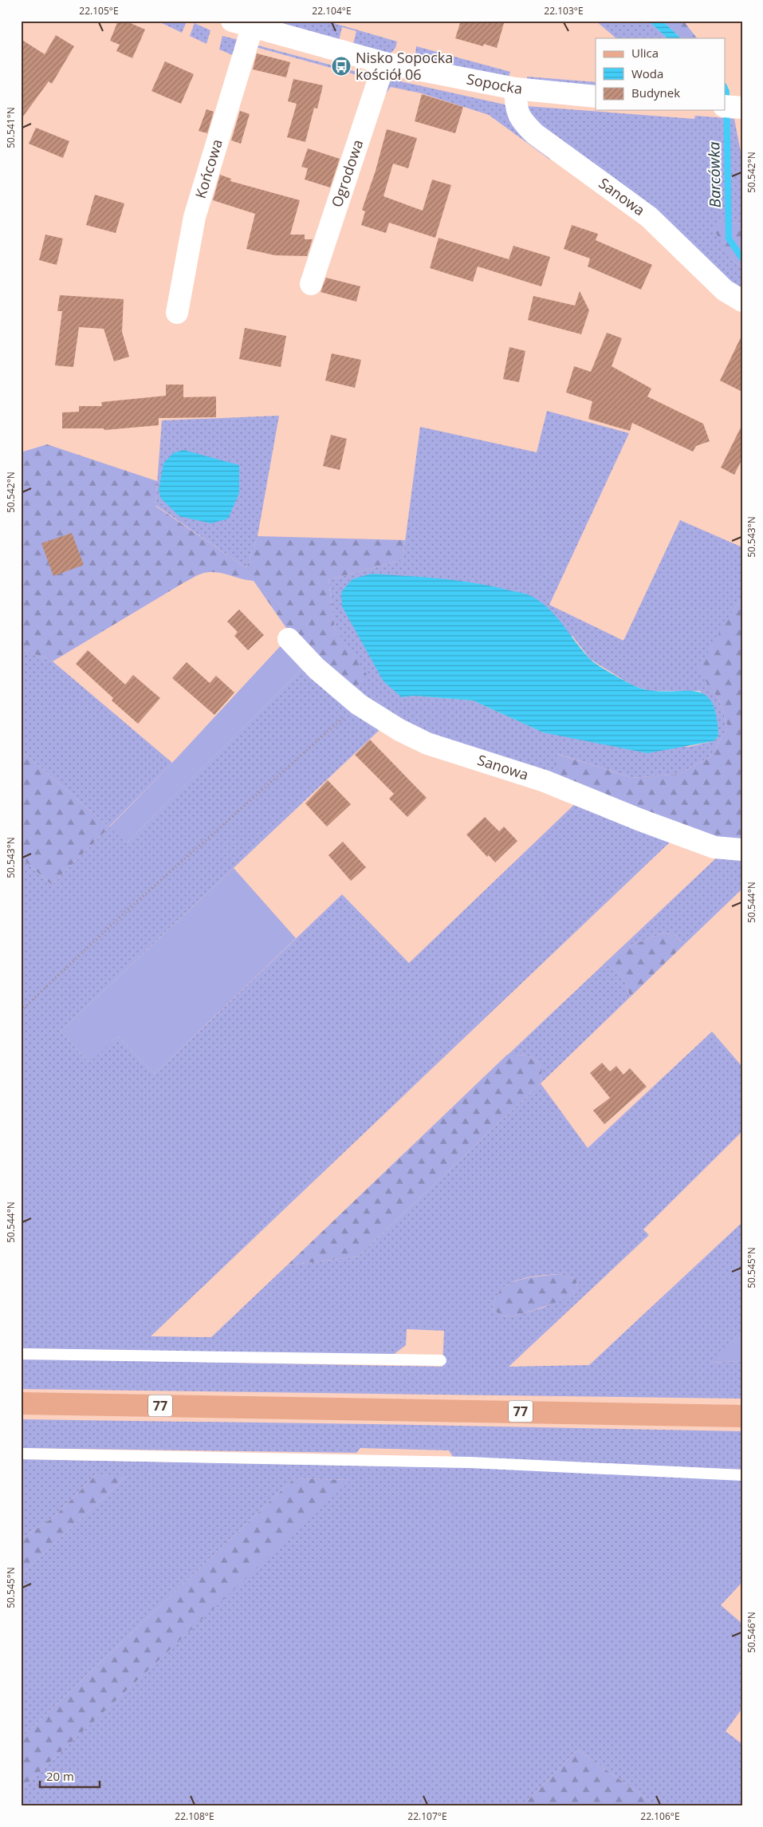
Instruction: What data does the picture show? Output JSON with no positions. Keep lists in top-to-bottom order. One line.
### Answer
{"streets":{"main road":["77"],"street":["Sopocka","Końcowa","Ogrodowa","Sanowa"]},"crossings":[["Sopocka","Końcowa"],["Sopocka","Ogrodowa"],["Sopocka","Sanowa"]],"water":["Barcówka"],"places":{"bus stop":["Nisko Sopocka kościół 06"]},"legend":["Ulica","Woda","Budynek"],"scale_bar":"20 m","coordinates":["22.105°E","22.104°E","22.103°E","50.541°N","50.542°N","50.543°N","50.544°N","50.545°N","50.546°N","22.108°E","22.107°E","22.106°E"]}
